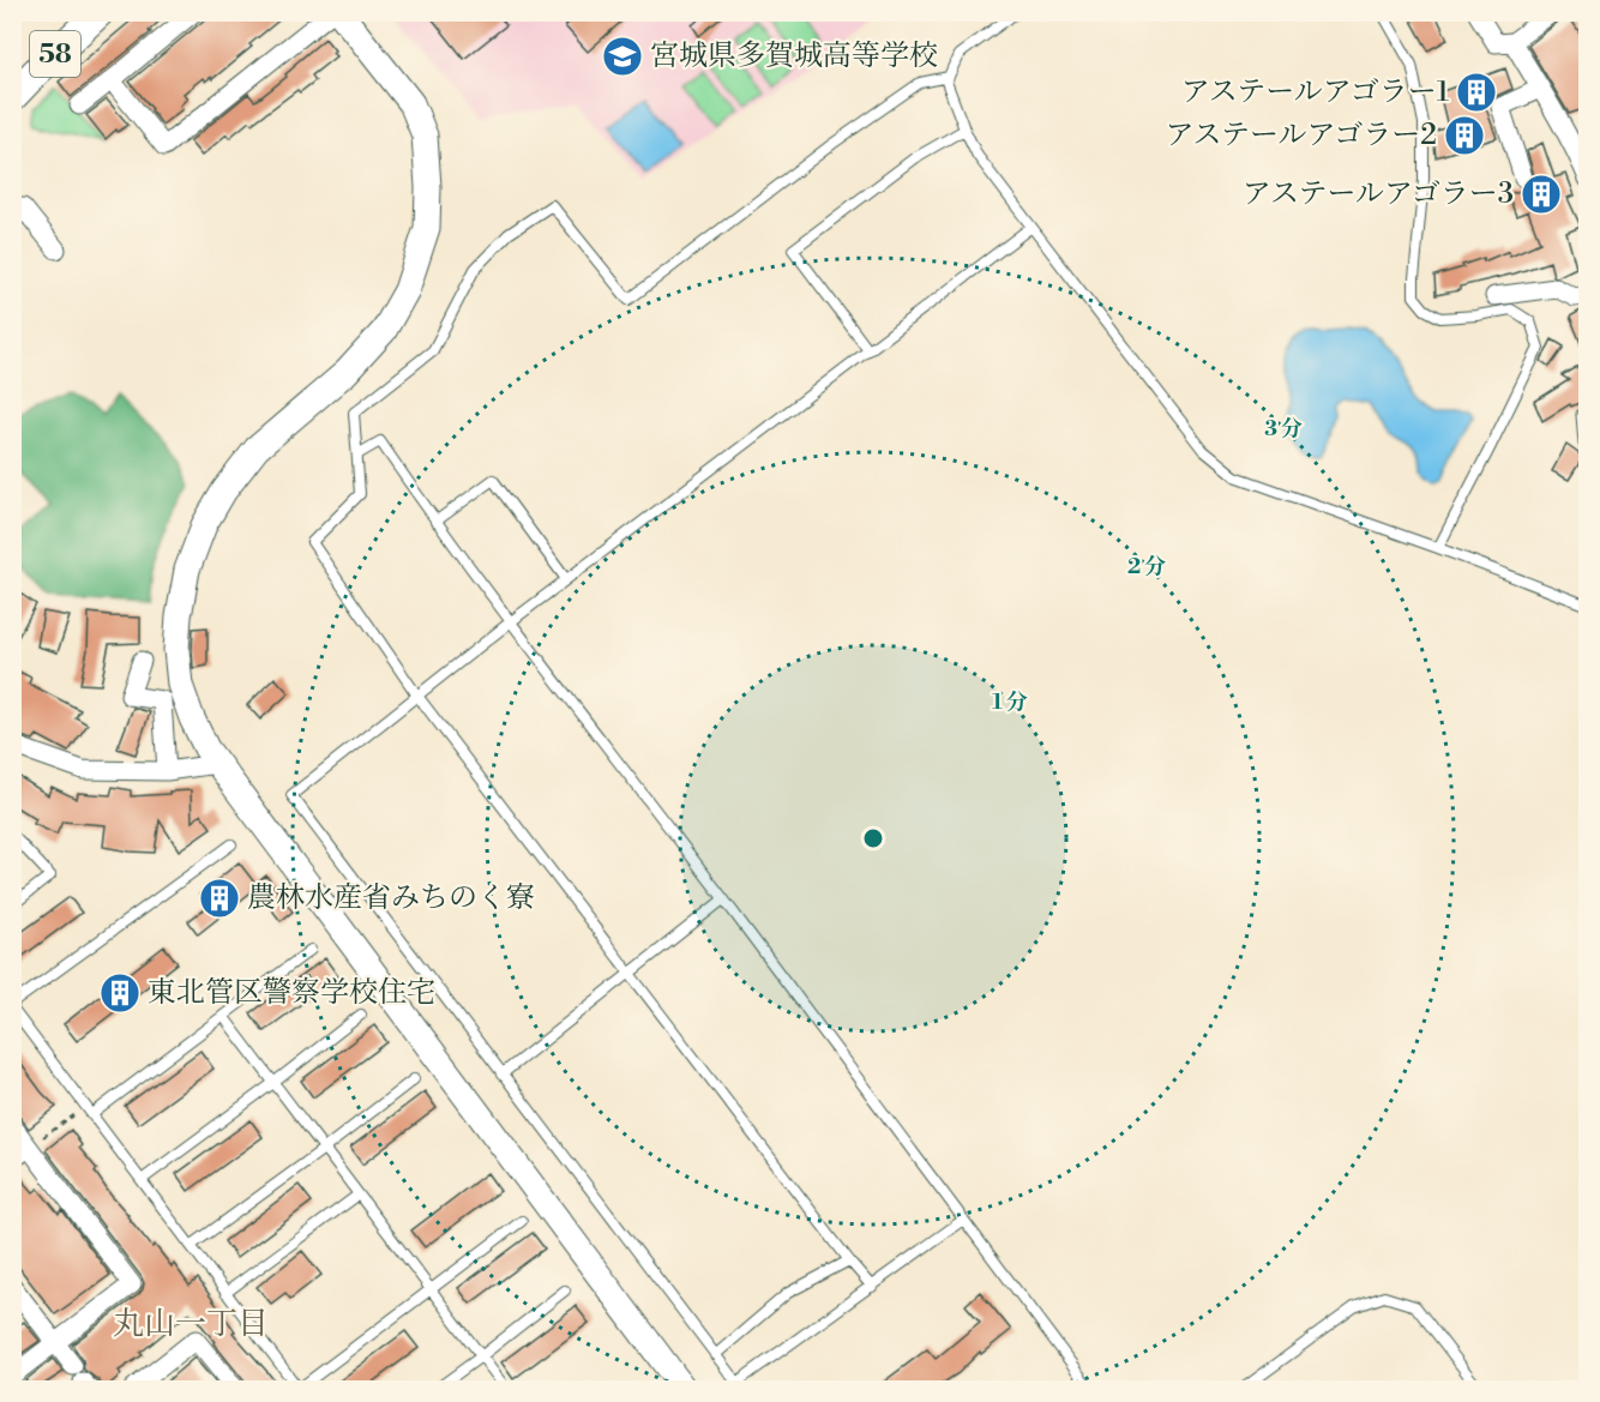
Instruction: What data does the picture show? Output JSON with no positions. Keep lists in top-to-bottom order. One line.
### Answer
{"streets":{"main road":["58"]},"districts":["丸山一丁目"],"places":{"school or university":["宮城県多賀城高等学校"],"building":["アステールアゴラー1","アステールアゴラー2","アステールアゴラー3","農林水産省みちのく寮","東北管区警察学校住宅"]},"rings":["3 分","2 分","1 分"]}
